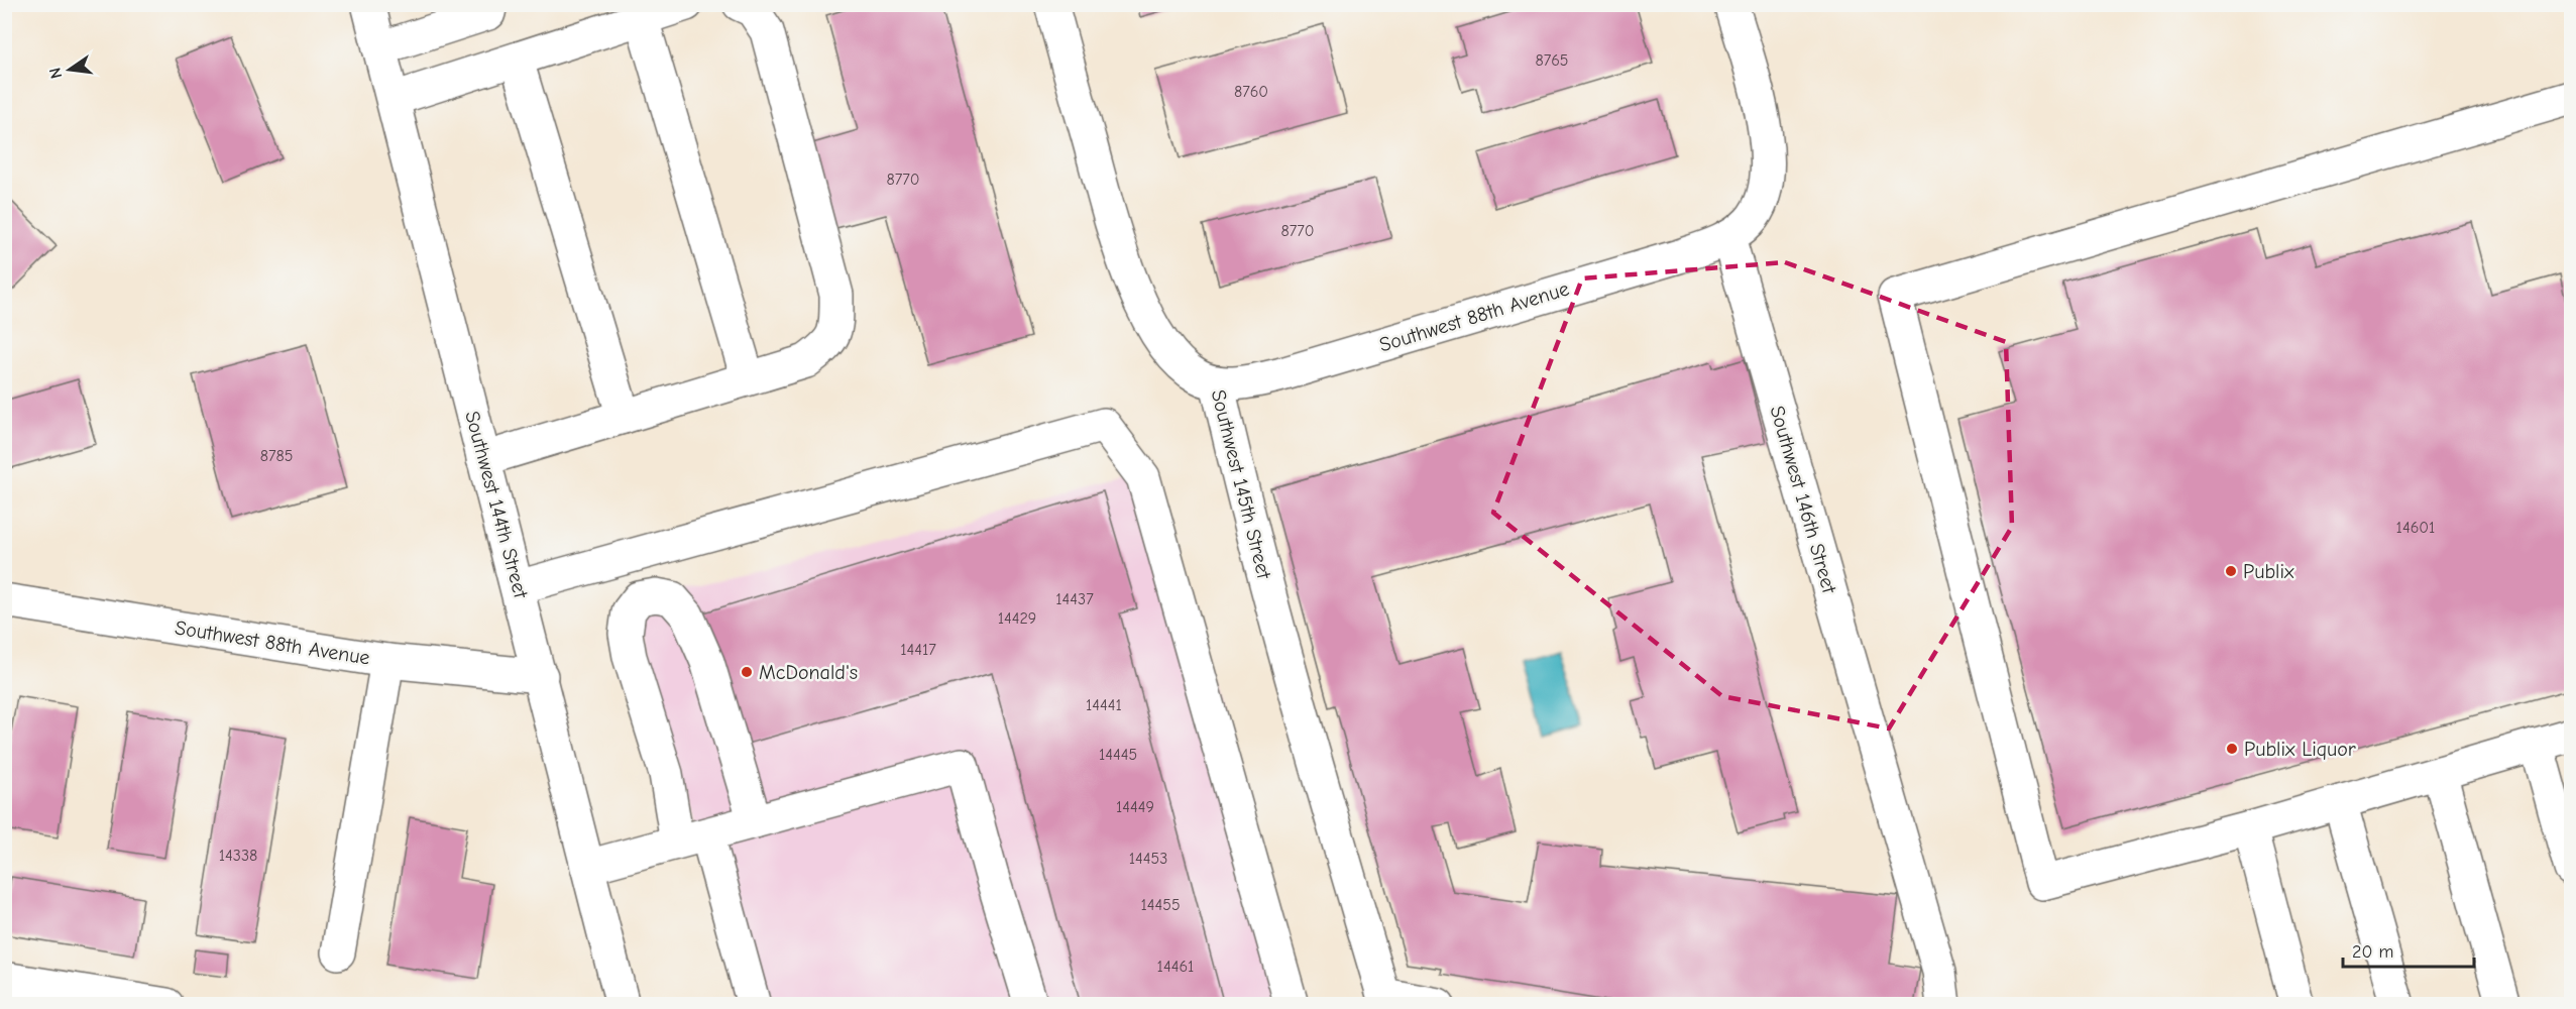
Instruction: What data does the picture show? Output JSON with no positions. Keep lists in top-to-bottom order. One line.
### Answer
{"streets":{"street":["Southwest 88th Avenue","Southwest 145th Street","Southwest 146th Street","Southwest 144th Street"]},"crossings":[["Southwest 88th Avenue","Southwest 145th Street"],["Southwest 88th Avenue","Southwest 146th Street"],["Southwest 88th Avenue","Southwest 144th Street"]],"places":["Publix","McDonald's","Publix Liquor"],"house_numbers":["8765","8760","8770","8770","8785","14601","14437","14429","14417","14441","14445","14449","14338","14453","14455","14461"],"scale_bar":"20 m","north":"left"}
